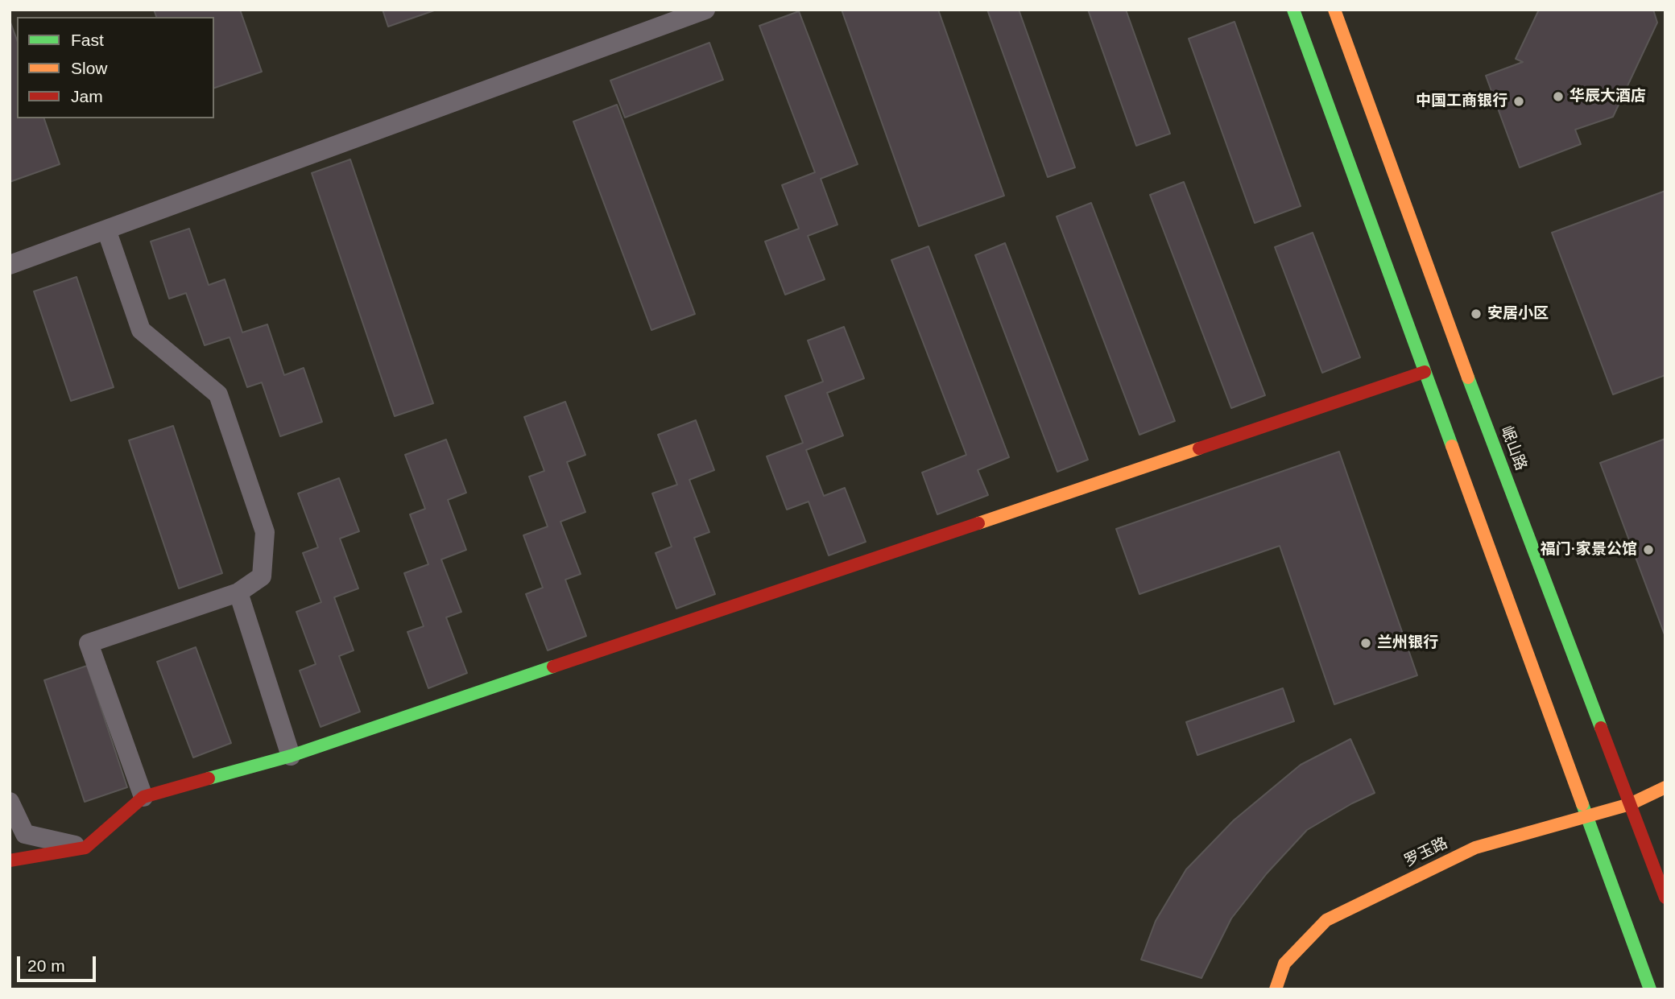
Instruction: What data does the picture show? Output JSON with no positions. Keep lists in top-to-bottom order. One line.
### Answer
{"streets":{"main road":["岷山路","罗玉路"]},"crossings":[["岷山路","罗玉路"]],"places":["华辰大酒店","中国工商银行","安居小区","福门·家景公馆","兰州银行"],"legend":["Fast","Slow","Jam"],"scale_bar":"20 m"}
